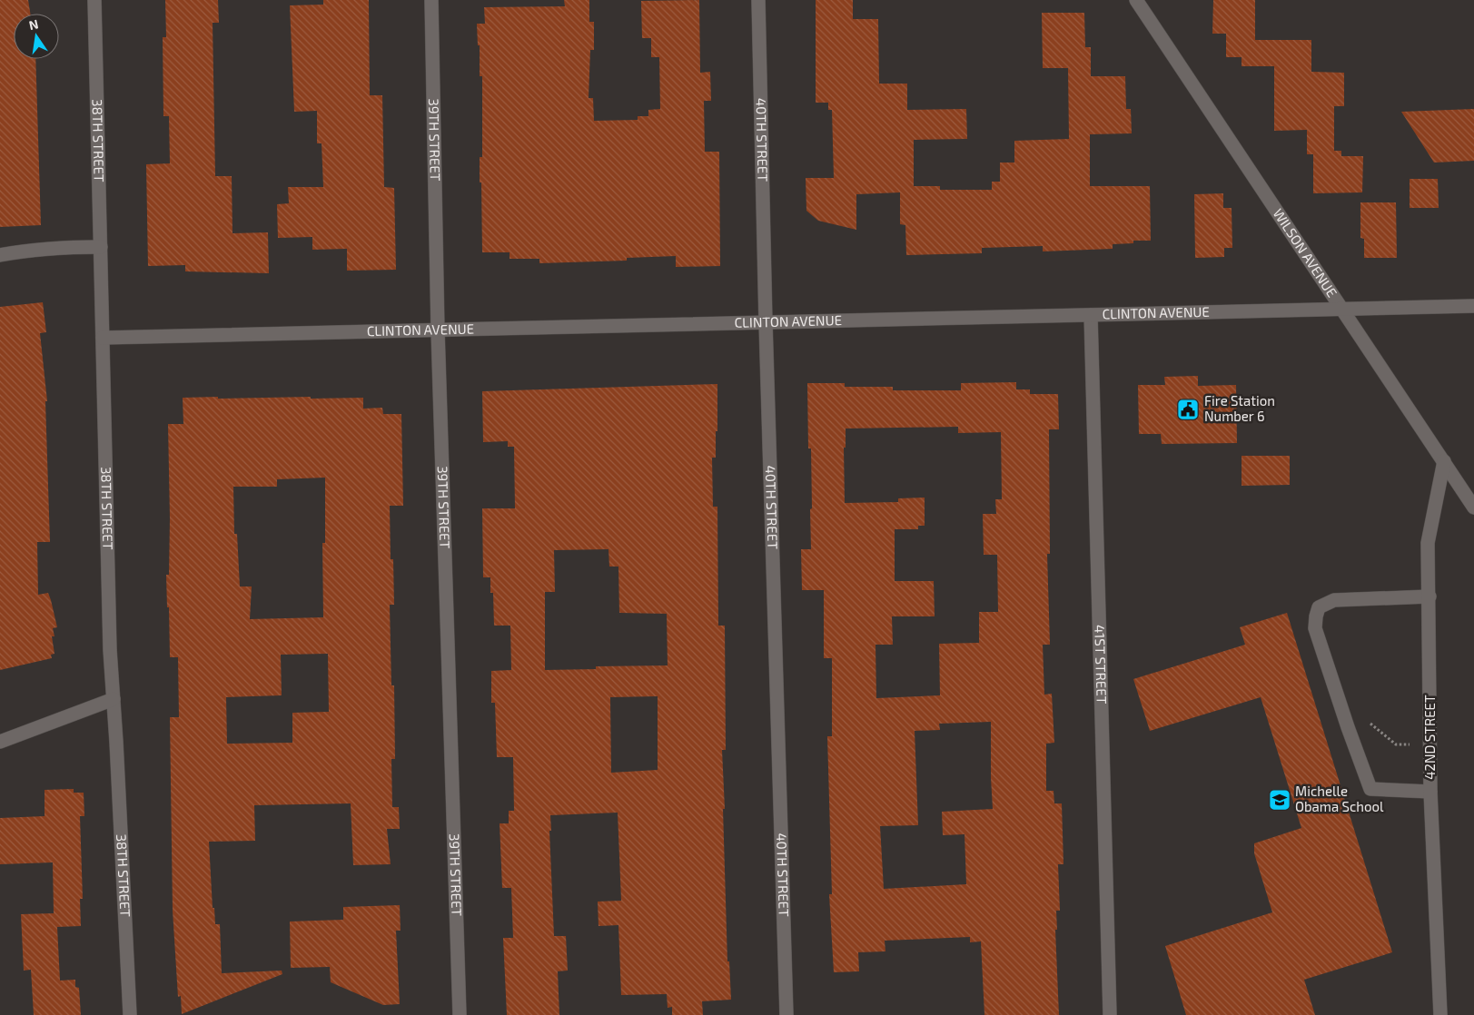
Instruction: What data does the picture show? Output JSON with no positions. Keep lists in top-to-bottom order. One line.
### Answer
{"streets":{"street":["38TH STREET","39TH STREET","40TH STREET","WILSON AVENUE","CLINTON AVENUE","41ST STREET","42ND STREET"]},"crossings":[["38TH STREET","CLINTON AVENUE"],["39TH STREET","CLINTON AVENUE"],["40TH STREET","CLINTON AVENUE"],["WILSON AVENUE","CLINTON AVENUE"],["WILSON AVENUE","42ND STREET"],["CLINTON AVENUE","41ST STREET"]],"places":{"public building":["Fire Station Number 6"],"school or university":["Michelle Obama School"]},"north":"top"}
